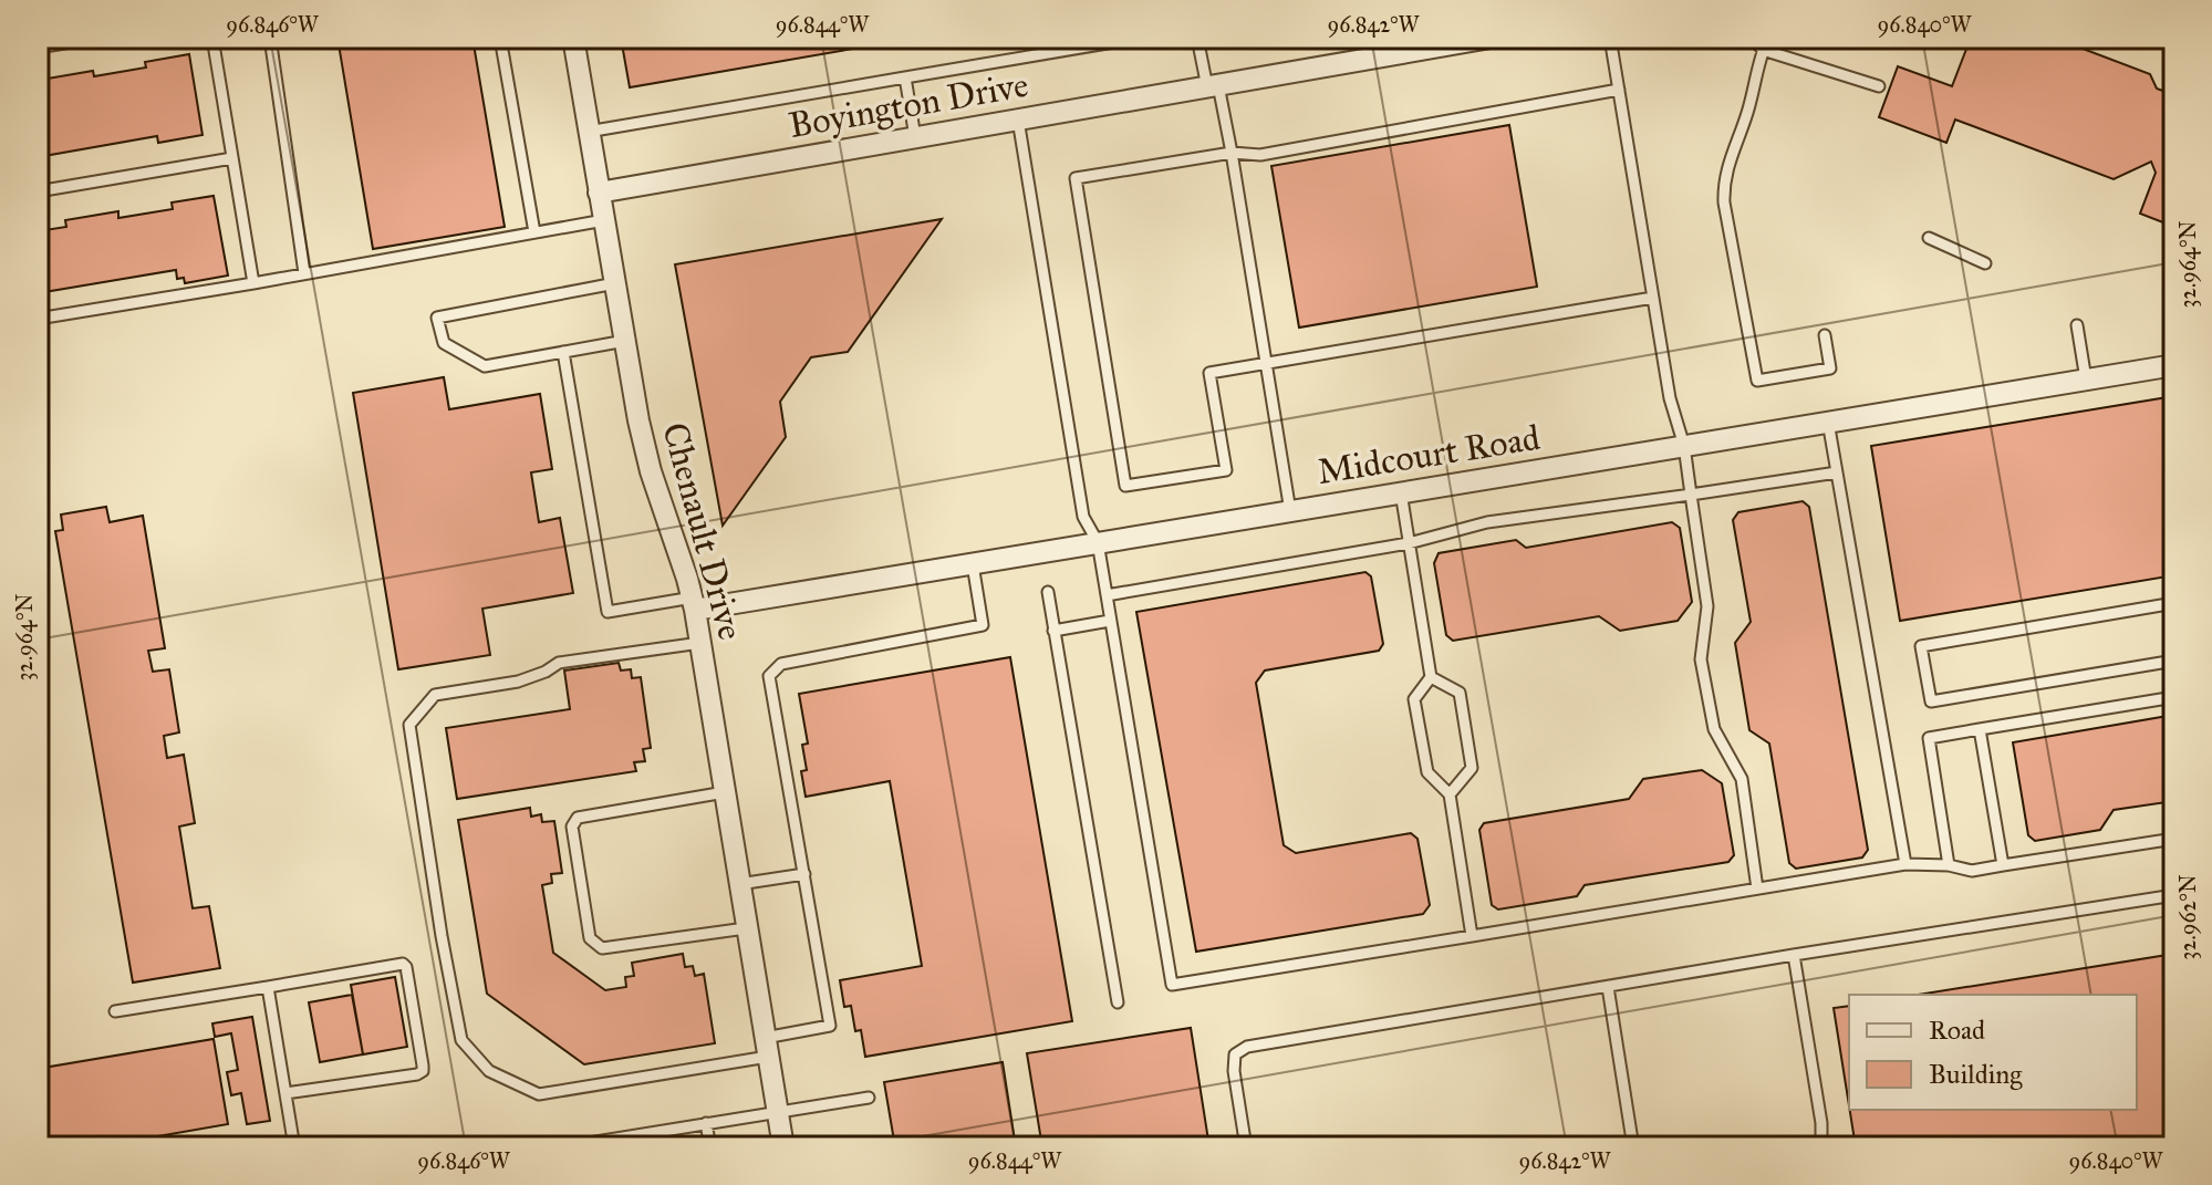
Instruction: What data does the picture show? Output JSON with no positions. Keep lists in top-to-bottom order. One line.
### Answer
{"streets":{"street":["Boyington Drive","Midcourt Road","Chenault Drive"]},"crossings":[["Boyington Drive","Chenault Drive"],["Midcourt Road","Chenault Drive"]],"legend":["Road","Building"],"coordinates":["96.846°W","96.844°W","96.842°W","96.840°W","32.964°N","32.962°N"]}
